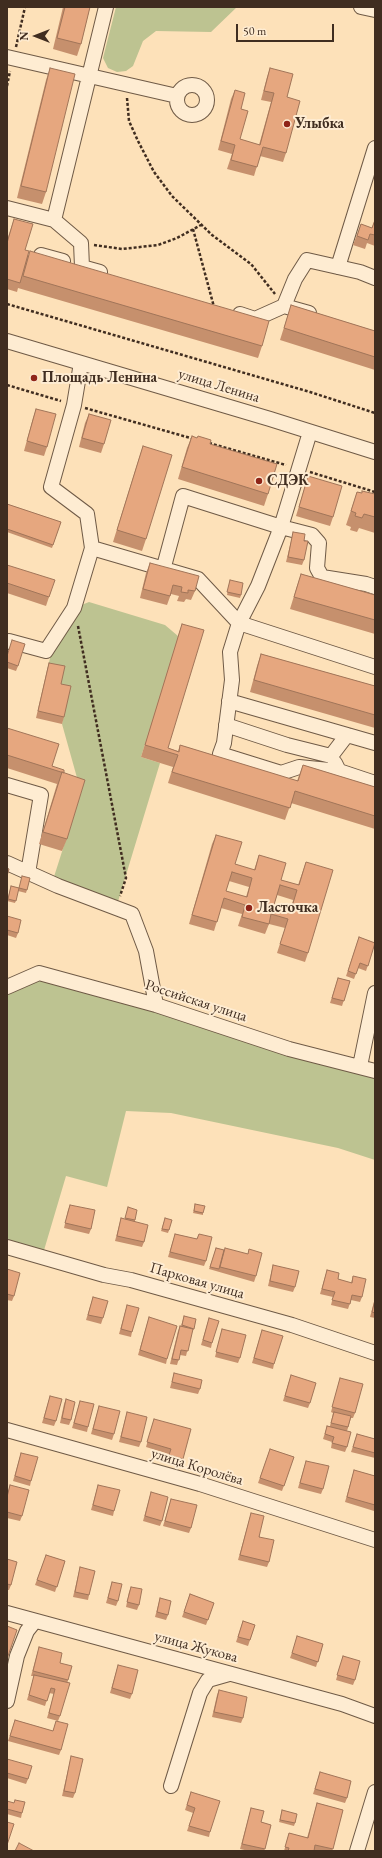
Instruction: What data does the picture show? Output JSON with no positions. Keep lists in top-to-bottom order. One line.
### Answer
{"streets":{"street":["улица Ленина","Российская улица","Парковая улица","улица Королёва","улица Жукова"]},"places":["Улыбка","Площадь Ленина","СДЭК","Ласточка"],"scale_bar":"50 m","north":"left"}
